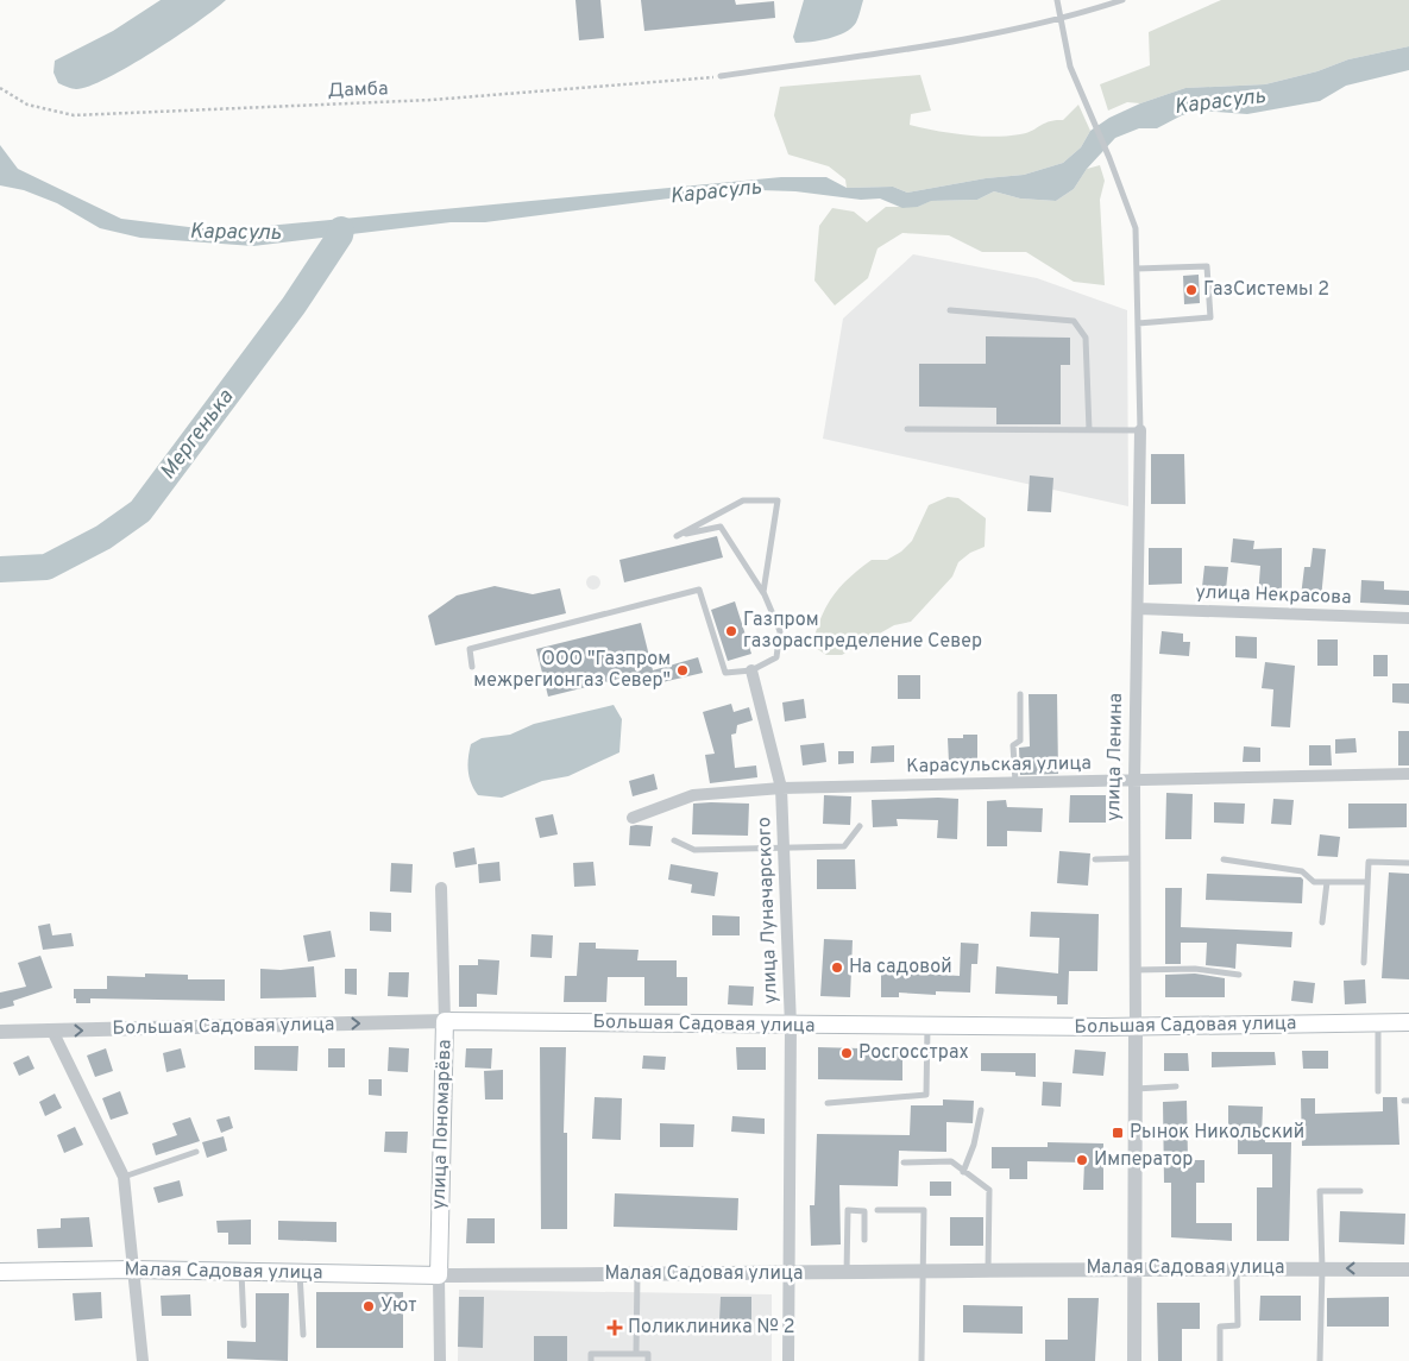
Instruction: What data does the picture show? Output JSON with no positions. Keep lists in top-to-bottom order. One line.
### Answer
{"streets":{"main road":["Большая Садовая улица","улица Пономарёва","Малая Садовая улица"],"street":["улица Некрасова","улица Ленина","Карасульская улица","улица Луначарского"],"path":["Дамба"]},"crossings":[["улица Некрасова","улица Ленина"],["улица Ленина","Карасульская улица"],["улица Ленина","Большая Садовая улица"],["улица Ленина","Малая Садовая улица"],["Карасульская улица","улица Луначарского"],["улица Луначарского","Большая Садовая улица"],["улица Луначарского","Малая Садовая улица"],["Большая Садовая улица","улица Пономарёва"],["улица Пономарёва","Малая Садовая улица"]],"water":["Карасуль","Мергенька"],"places":{"other":["ГазСистемы 2","Газпром газораспределение Север","ООО \"Газпром межрегионгаз Север\"","На садовой","Росгосстрах","Император","Уют"],"transit":["Рынок Никольский"],"health":["Поликлиника № 2"]}}
